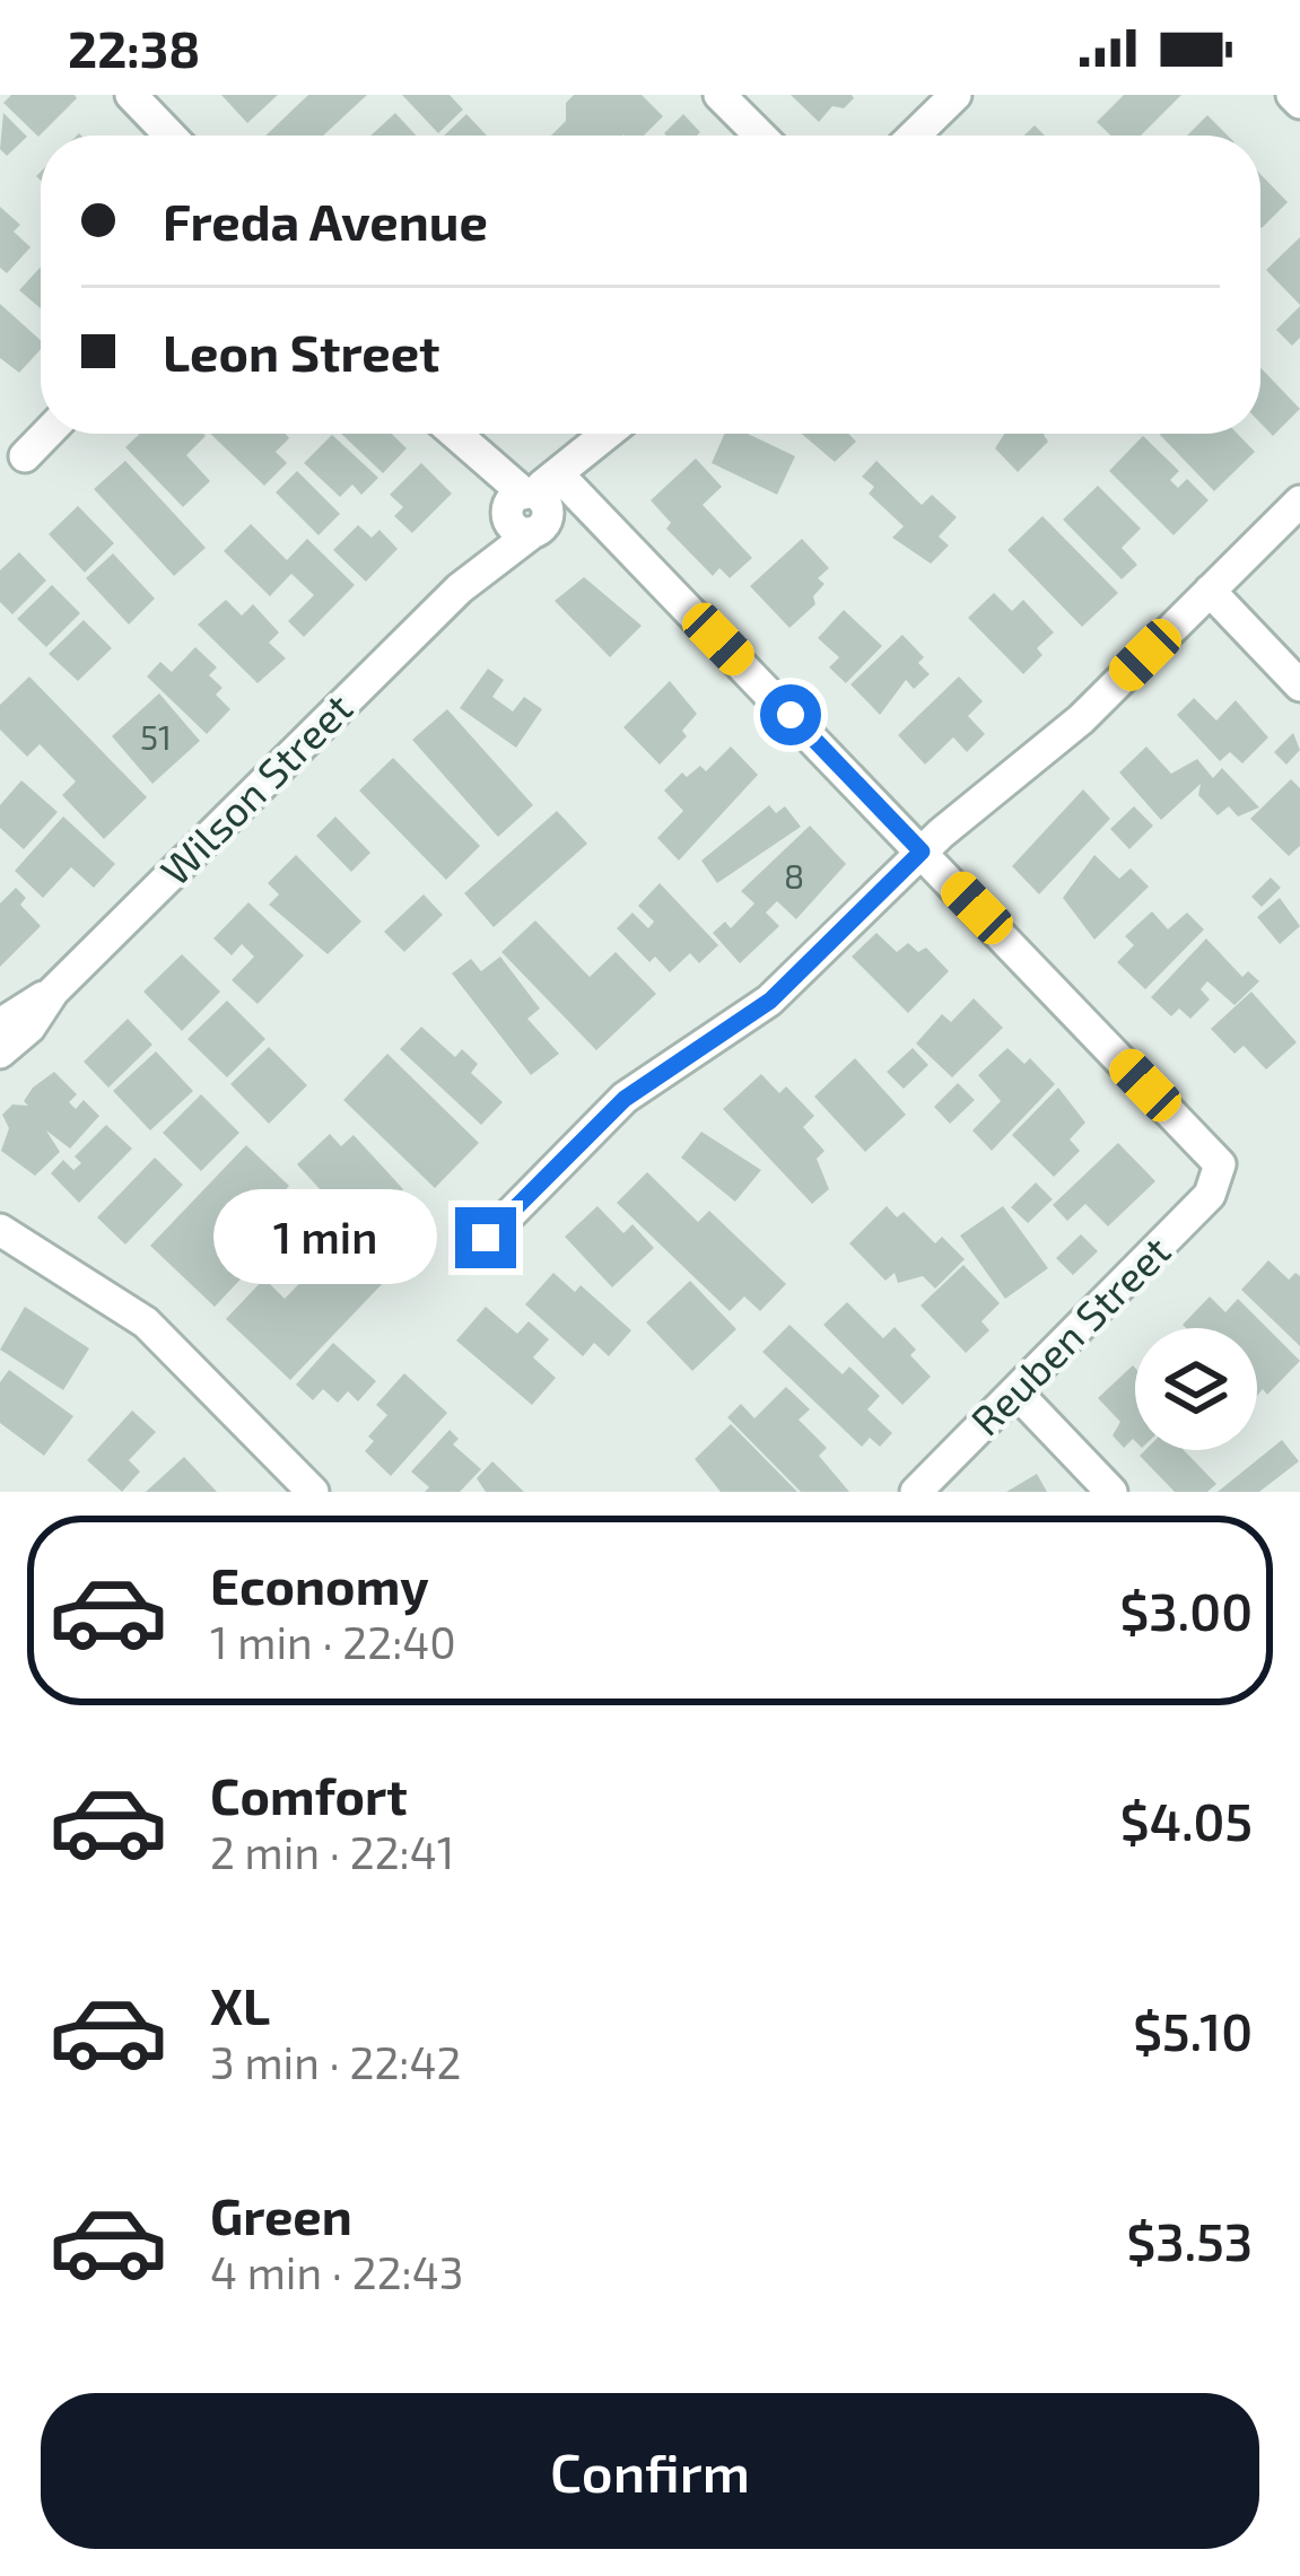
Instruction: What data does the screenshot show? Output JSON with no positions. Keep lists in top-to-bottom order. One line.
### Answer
{"streets":{"street":["Wilson Street","Reuben Street"]},"house_numbers":["51","8"],"page":{"status":"22:38","banner":["Freda Avenue","Leon Street"],"bubble":"1 min","list":[{"name":"Economy","note":"1 min · 22:40","value":"$3.00"},{"name":"Comfort","note":"2 min · 22:41","value":"$4.05"},{"name":"XL","note":"3 min · 22:42","value":"$5.10"},{"name":"Green","note":"4 min · 22:43","value":"$3.53"}],"buttons":"Confirm"}}
